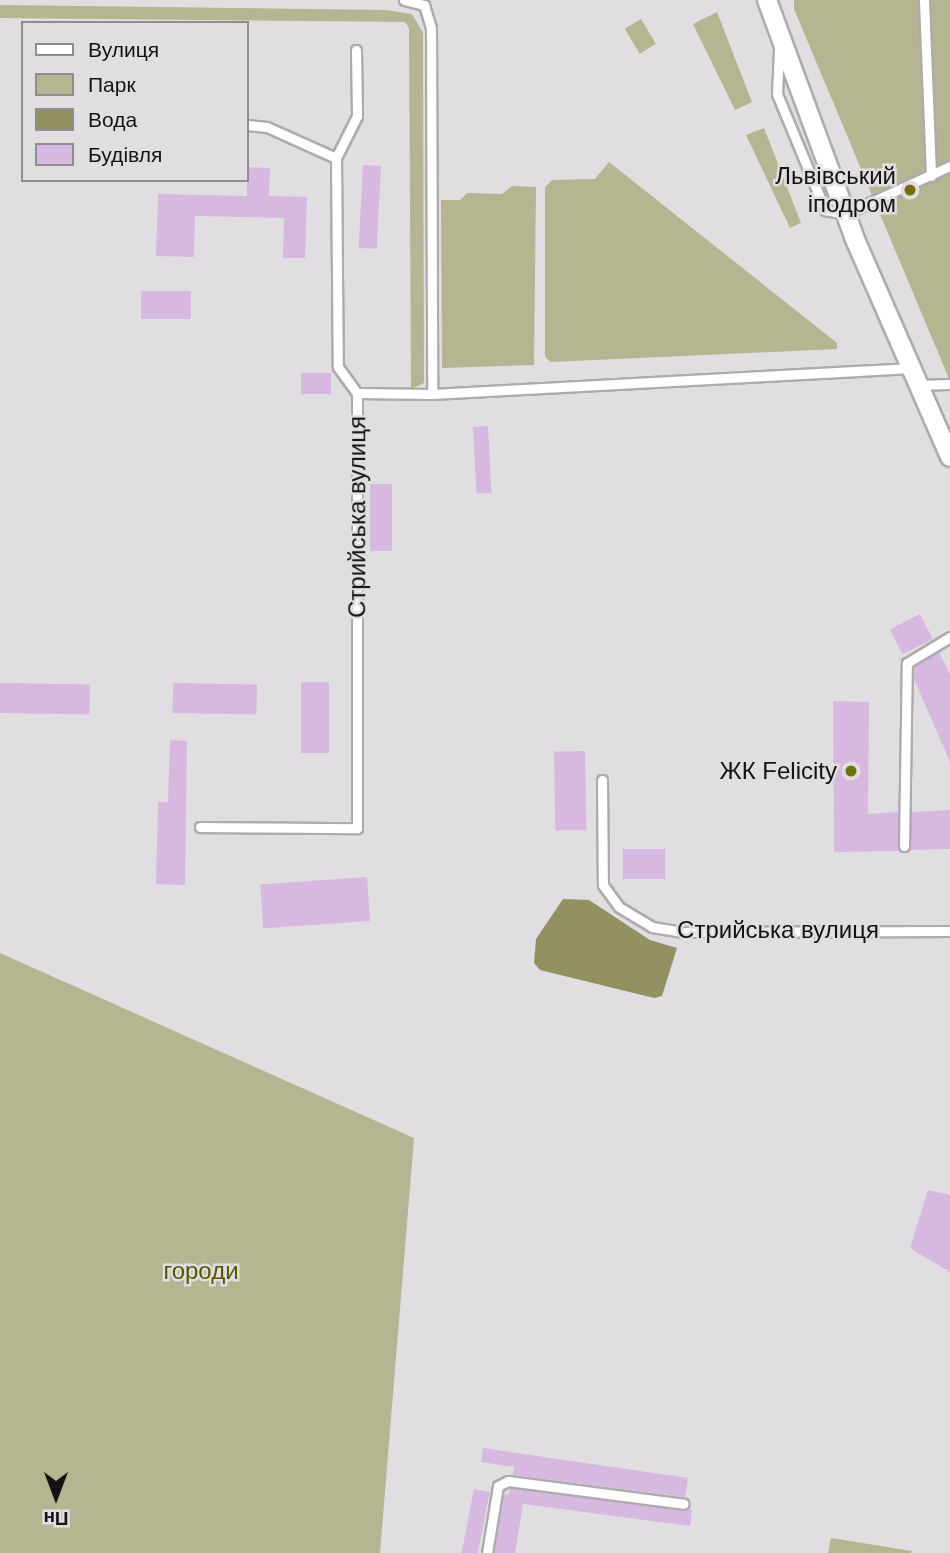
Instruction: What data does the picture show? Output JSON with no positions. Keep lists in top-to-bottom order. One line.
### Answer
{"streets":{"lane":["Стрийська вулиця"]},"parks":["городи"],"places":["Львівський іподром","ЖК Felicity"],"legend":["Вулиця","Парк","Вода","Будівля"],"north":"bottom"}
